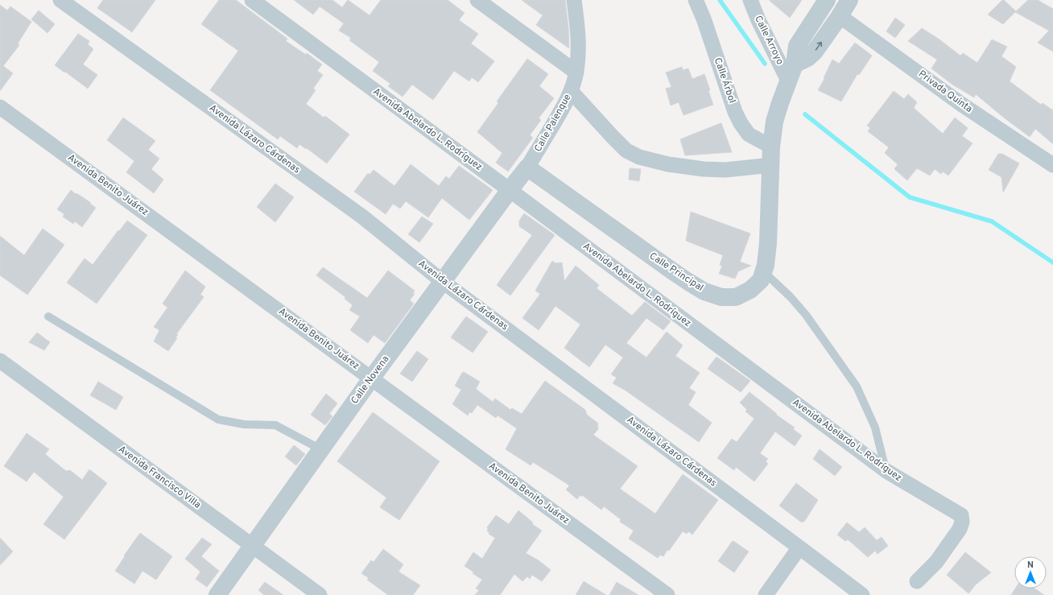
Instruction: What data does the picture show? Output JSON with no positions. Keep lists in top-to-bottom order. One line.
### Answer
{"streets":{"street":["Calle Arroyo","Calle Árbol","Privada Quinta","Calle Palenque","Avenida Abelardo L. Rodríguez","Avenida Lázaro Cárdenas","Avenida Benito Juárez","Calle Principal","Calle Novena","Avenida Francisco Villa"]},"crossings":[["Calle Arroyo","Calle Principal"],["Calle Árbol","Calle Principal"],["Calle Palenque","Calle Principal"],["Calle Palenque","Calle Novena"],["Avenida Abelardo L. Rodríguez","Calle Novena"],["Avenida Lázaro Cárdenas","Calle Novena"],["Avenida Benito Juárez","Calle Novena"],["Calle Principal","Calle Novena"],["Calle Novena","Avenida Francisco Villa"]],"north":"top"}
